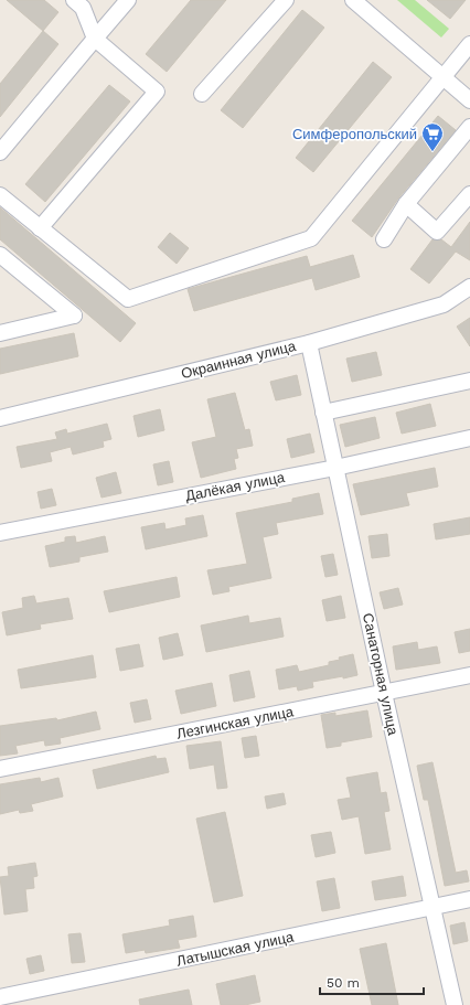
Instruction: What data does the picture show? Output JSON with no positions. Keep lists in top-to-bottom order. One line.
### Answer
{"streets":{"street":["Окраинная улица","Далёкая улица","Санаторная улица","Лезгинская улица","Латышская улица"]},"crossings":[["Окраинная улица","Санаторная улица"],["Далёкая улица","Санаторная улица"],["Санаторная улица","Лезгинская улица"],["Санаторная улица","Латышская улица"]],"places":{"supermarket":["Симферопольский"]},"scale_bar":"50 m"}
